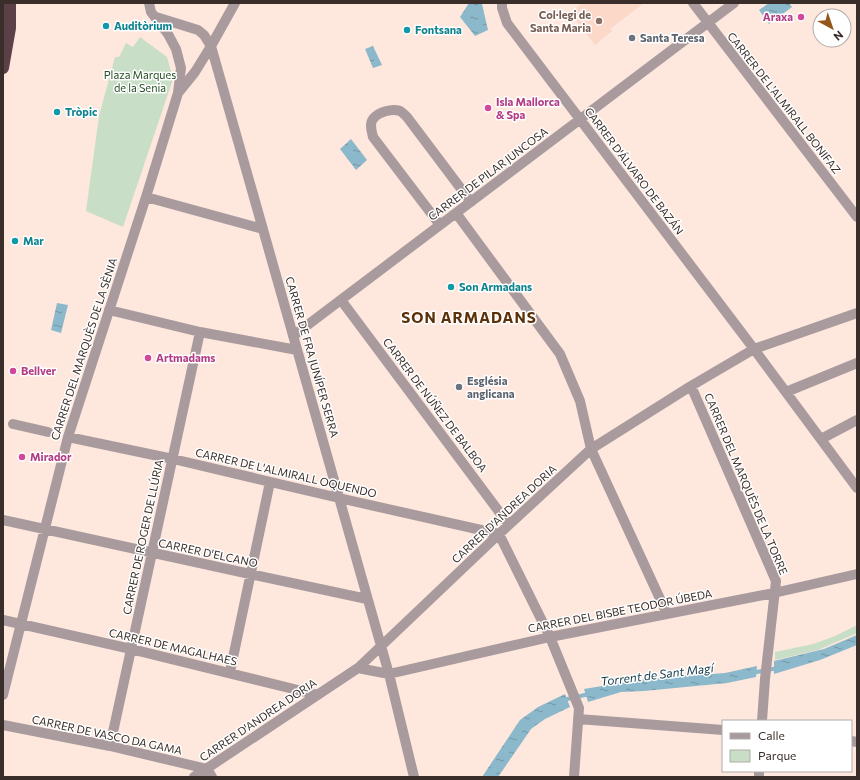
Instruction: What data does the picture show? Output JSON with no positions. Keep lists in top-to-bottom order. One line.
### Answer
{"streets":{"street":["CARRER DE L'ALMIRALL BONIFAZ","CARRER D'ÁLVARO DE BAZÁN","CARRER DE PILAR JUNCOSA","CARRER DEL MARQUÈS DE LA SÈNIA","CARRER DE FRA JUNÍPER SERRA","CARRER DE NÚÑEZ DE BALBOA","CARRER DE L'ALMIRALL OQUENDO","CARRER DEL MARQUÈS DE LA TORRE","CARRER D'ANDREA DORIA","CARRER DE ROGER DE LLÚRIA","CARRER D'ELCANO","CARRER DEL BISBE TEODOR ÚBEDA","CARRER DE MAGALHAES","CARRER DE VASCO DA GAMA"]},"crossings":[["CARRER DE L'ALMIRALL BONIFAZ","CARRER DE PILAR JUNCOSA"],["CARRER D'ÁLVARO DE BAZÁN","CARRER DE PILAR JUNCOSA"],["CARRER D'ÁLVARO DE BAZÁN","CARRER D'ANDREA DORIA"],["CARRER DE PILAR JUNCOSA","CARRER DE FRA JUNÍPER SERRA"],["CARRER DE PILAR JUNCOSA","CARRER DE NÚÑEZ DE BALBOA"],["CARRER DEL MARQUÈS DE LA SÈNIA","CARRER DE FRA JUNÍPER SERRA"],["CARRER DEL MARQUÈS DE LA SÈNIA","CARRER DE L'ALMIRALL OQUENDO"],["CARRER DEL MARQUÈS DE LA SÈNIA","CARRER D'ELCANO"],["CARRER DEL MARQUÈS DE LA SÈNIA","CARRER DE MAGALHAES"],["CARRER DE FRA JUNÍPER SERRA","CARRER DE L'ALMIRALL OQUENDO"],["CARRER DE FRA JUNÍPER SERRA","CARRER D'ANDREA DORIA"],["CARRER DE FRA JUNÍPER SERRA","CARRER D'ELCANO"],["CARRER DE FRA JUNÍPER SERRA","CARRER DEL BISBE TEODOR ÚBEDA"],["CARRER DE NÚÑEZ DE BALBOA","CARRER D'ANDREA DORIA"],["CARRER DE L'ALMIRALL OQUENDO","CARRER D'ANDREA DORIA"],["CARRER DE L'ALMIRALL OQUENDO","CARRER DE ROGER DE LLÚRIA"],["CARRER DEL MARQUÈS DE LA TORRE","CARRER D'ANDREA DORIA"],["CARRER DEL MARQUÈS DE LA TORRE","CARRER DEL BISBE TEODOR ÚBEDA"],["CARRER D'ANDREA DORIA","CARRER DE MAGALHAES"],["CARRER D'ANDREA DORIA","CARRER DE VASCO DA GAMA"],["CARRER DE ROGER DE LLÚRIA","CARRER D'ELCANO"],["CARRER DE ROGER DE LLÚRIA","CARRER DE MAGALHAES"],["CARRER DE ROGER DE LLÚRIA","CARRER DE VASCO DA GAMA"]],"districts":["SON ARMADANS"],"water":["Torrent de Sant Magí"],"parks":["Plaza Marques de la Senia"],"places":["Araxa","Col·legi de Santa Maria","Auditòrium","Fontsana","Santa Teresa","Isla Mallorca & Spa","Tròpic","Mar","Son Armadans","Artmadams","Bellver","Església anglicana","Mirador"],"legend":["Calle","Parque"],"north":"bottom right"}
